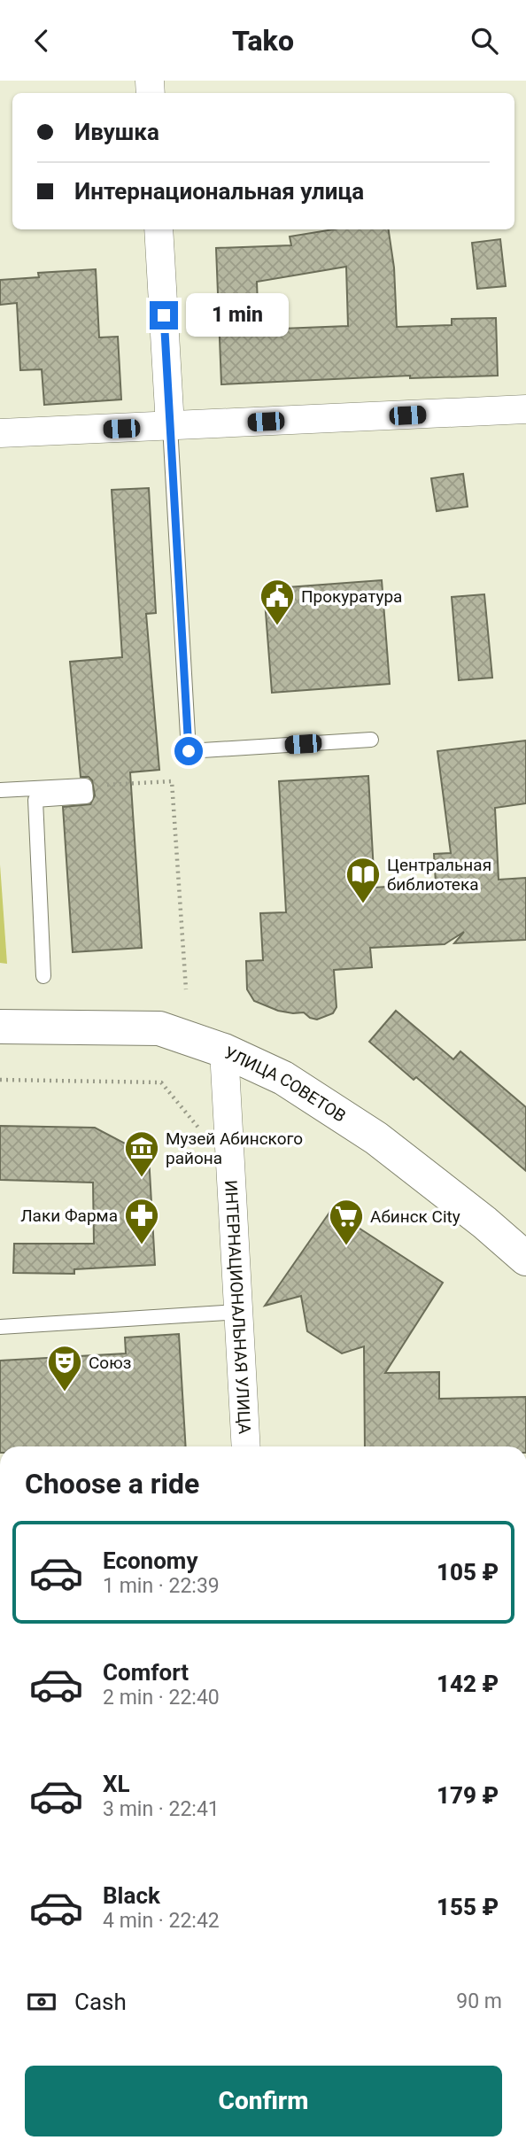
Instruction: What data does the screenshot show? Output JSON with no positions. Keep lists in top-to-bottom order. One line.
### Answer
{"streets":{"main road":["УЛИЦА СОВЕТОВ"],"street":["ИНТЕРНАЦИОНАЛЬНАЯ УЛИЦА"]},"crossings":[["УЛИЦА СОВЕТОВ","ИНТЕРНАЦИОНАЛЬНАЯ УЛИЦА"]],"places":{"public building":["Прокуратура"],"library":["Центральная библиотека"],"museum":["Музей Абинского района"],"pharmacy":["Лаки Фарма"],"supermarket":["Абинск City"],"theatre":["Союз"]},"page":{"header":"Tako","banner":["Ивушка","Интернациональная улица"],"bubble":"1 min","heading":"Choose a ride","list":[{"name":"Economy","note":"1 min · 22:39","value":"105 ₽"},{"name":"Comfort","note":"2 min · 22:40","value":"142 ₽"},{"name":"XL","note":"3 min · 22:41","value":"179 ₽"},{"name":"Black","note":"4 min · 22:42","value":"155 ₽"}],"pay":["Cash","90 m"],"buttons":"Confirm"}}
